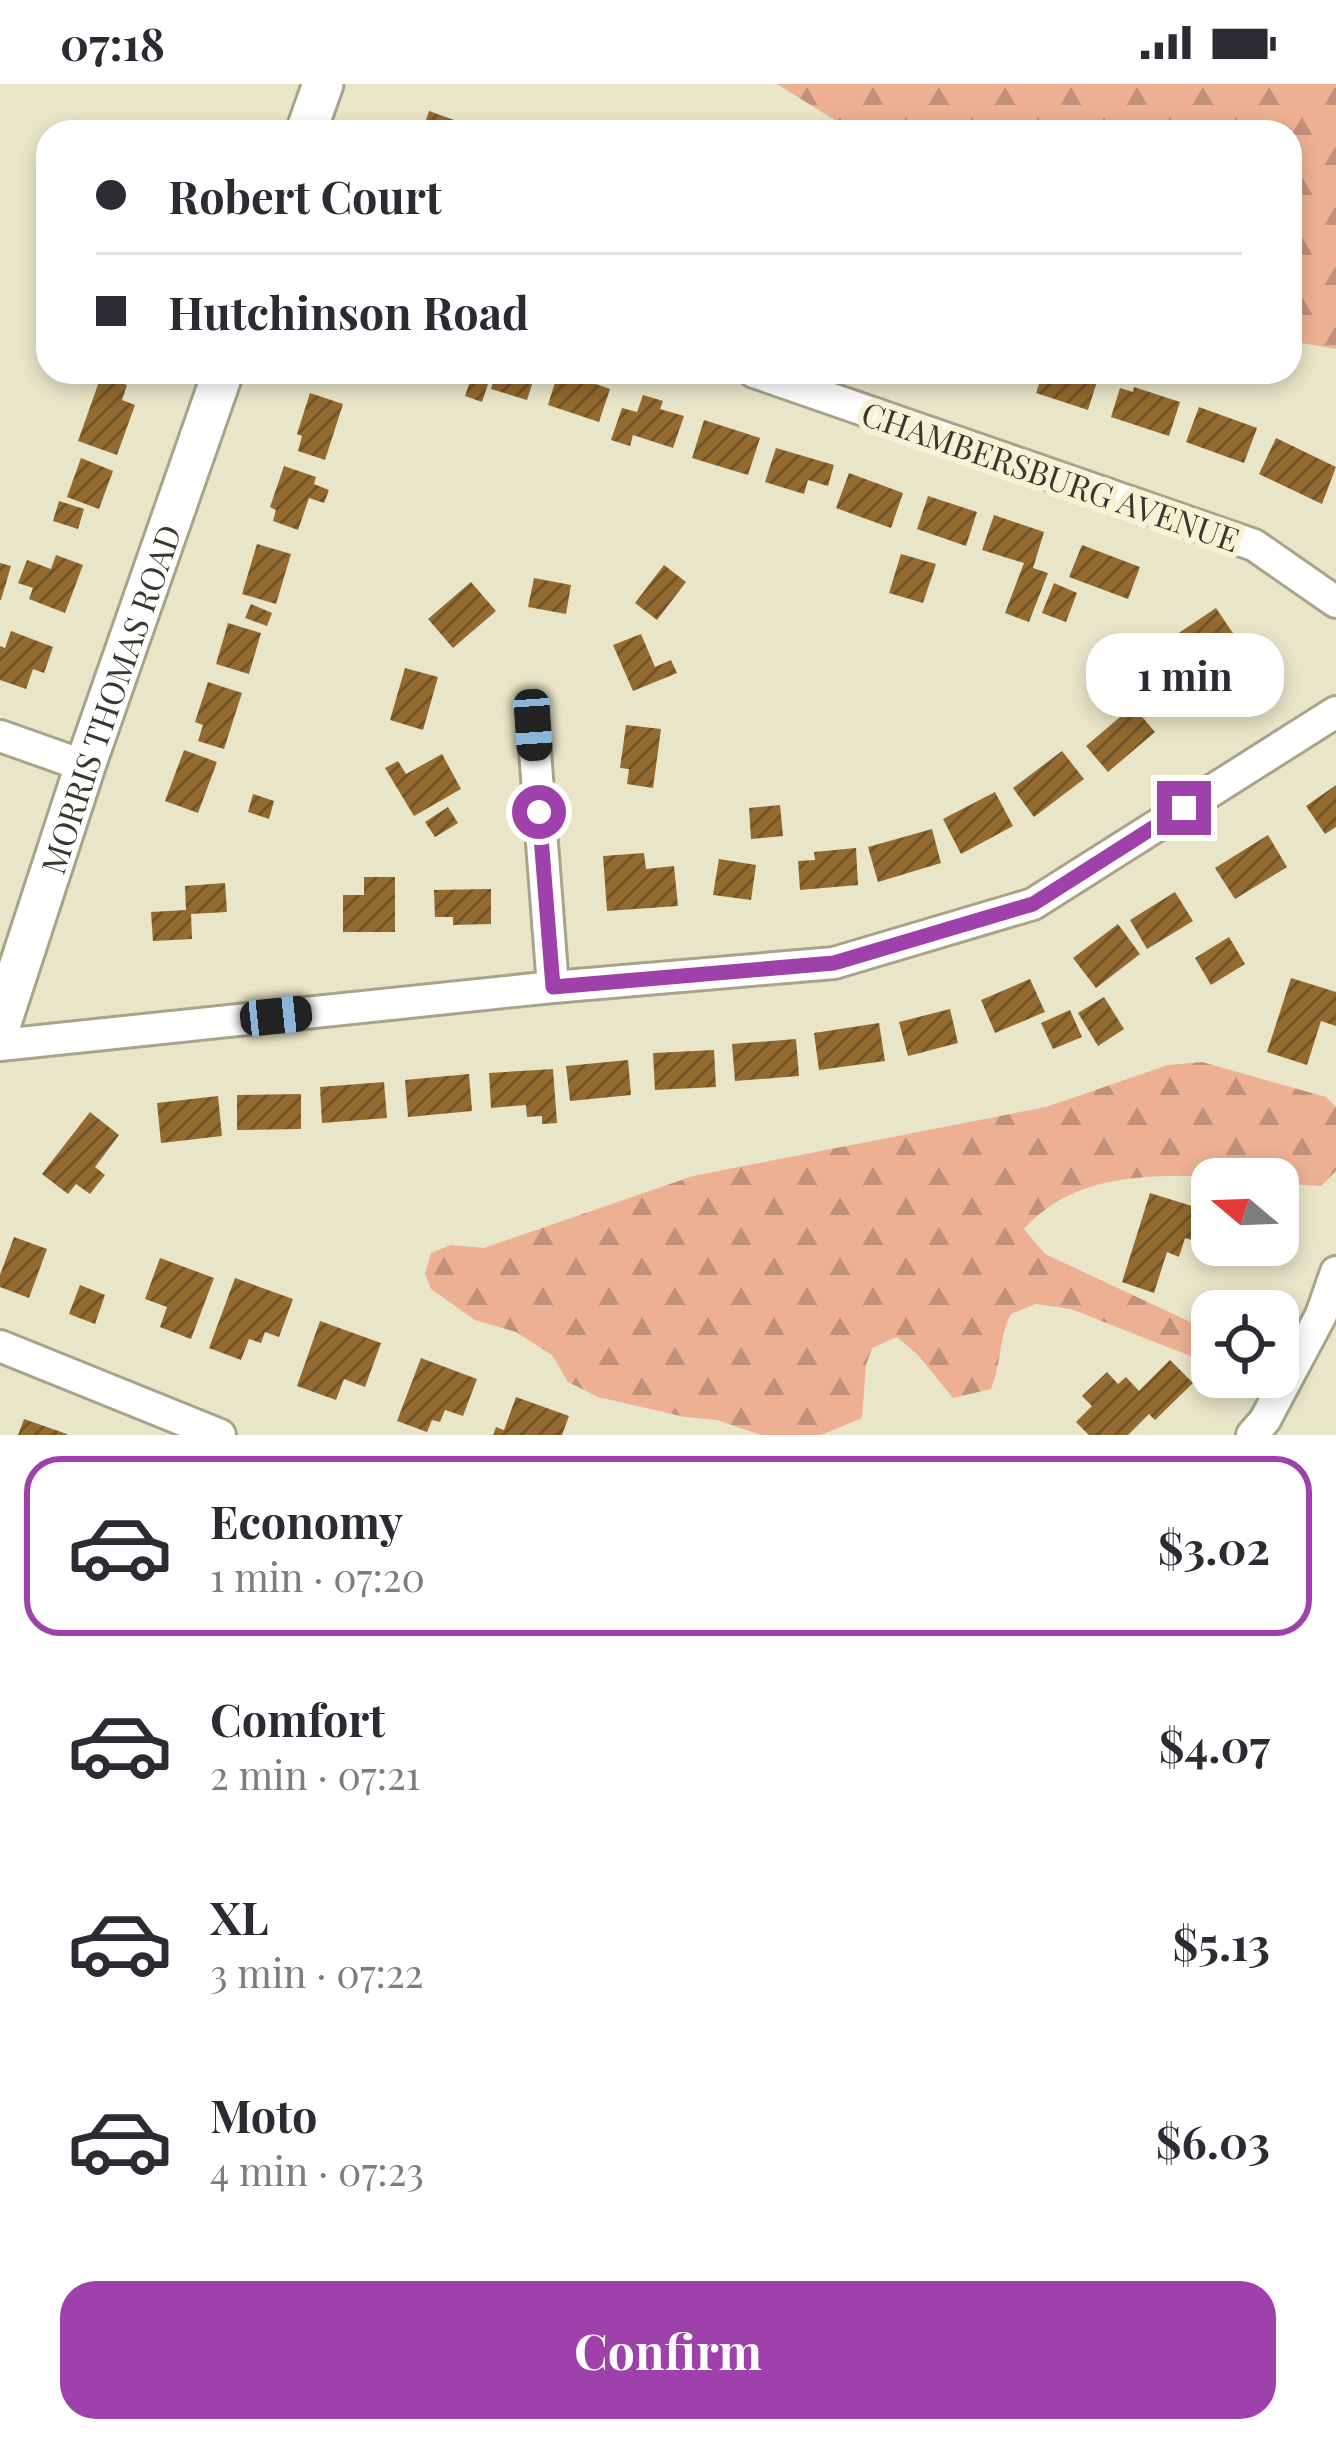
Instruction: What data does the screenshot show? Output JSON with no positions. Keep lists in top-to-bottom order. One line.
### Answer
{"streets":{"main road":["MORRIS THOMAS ROAD"],"street":["CHAMBERSBURG AVENUE"]},"north":"left","page":{"status":"07:18","banner":["Robert Court","Hutchinson Road"],"bubble":"1 min","list":[{"name":"Economy","note":"1 min · 07:20","value":"$3.02"},{"name":"Comfort","note":"2 min · 07:21","value":"$4.07"},{"name":"XL","note":"3 min · 07:22","value":"$5.13"},{"name":"Moto","note":"4 min · 07:23","value":"$6.03"}],"buttons":"Confirm"}}
